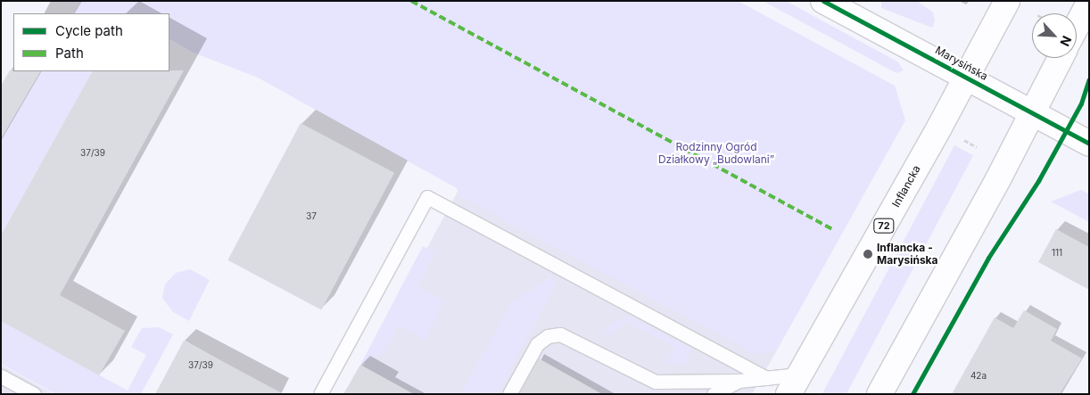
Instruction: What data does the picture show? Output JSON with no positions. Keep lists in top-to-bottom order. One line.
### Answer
{"streets":{"main road":["Marysińska","Inflancka","72"]},"crossings":[["Marysińska","Inflancka"]],"parks":["Rodzinny Ogród Działkowy „Budowlani”"],"places":["Inflancka - Marysińska"],"house_numbers":["37/39","37","111","37/39","42a"],"legend":["Cycle path","Path"],"north":"bottom right"}
